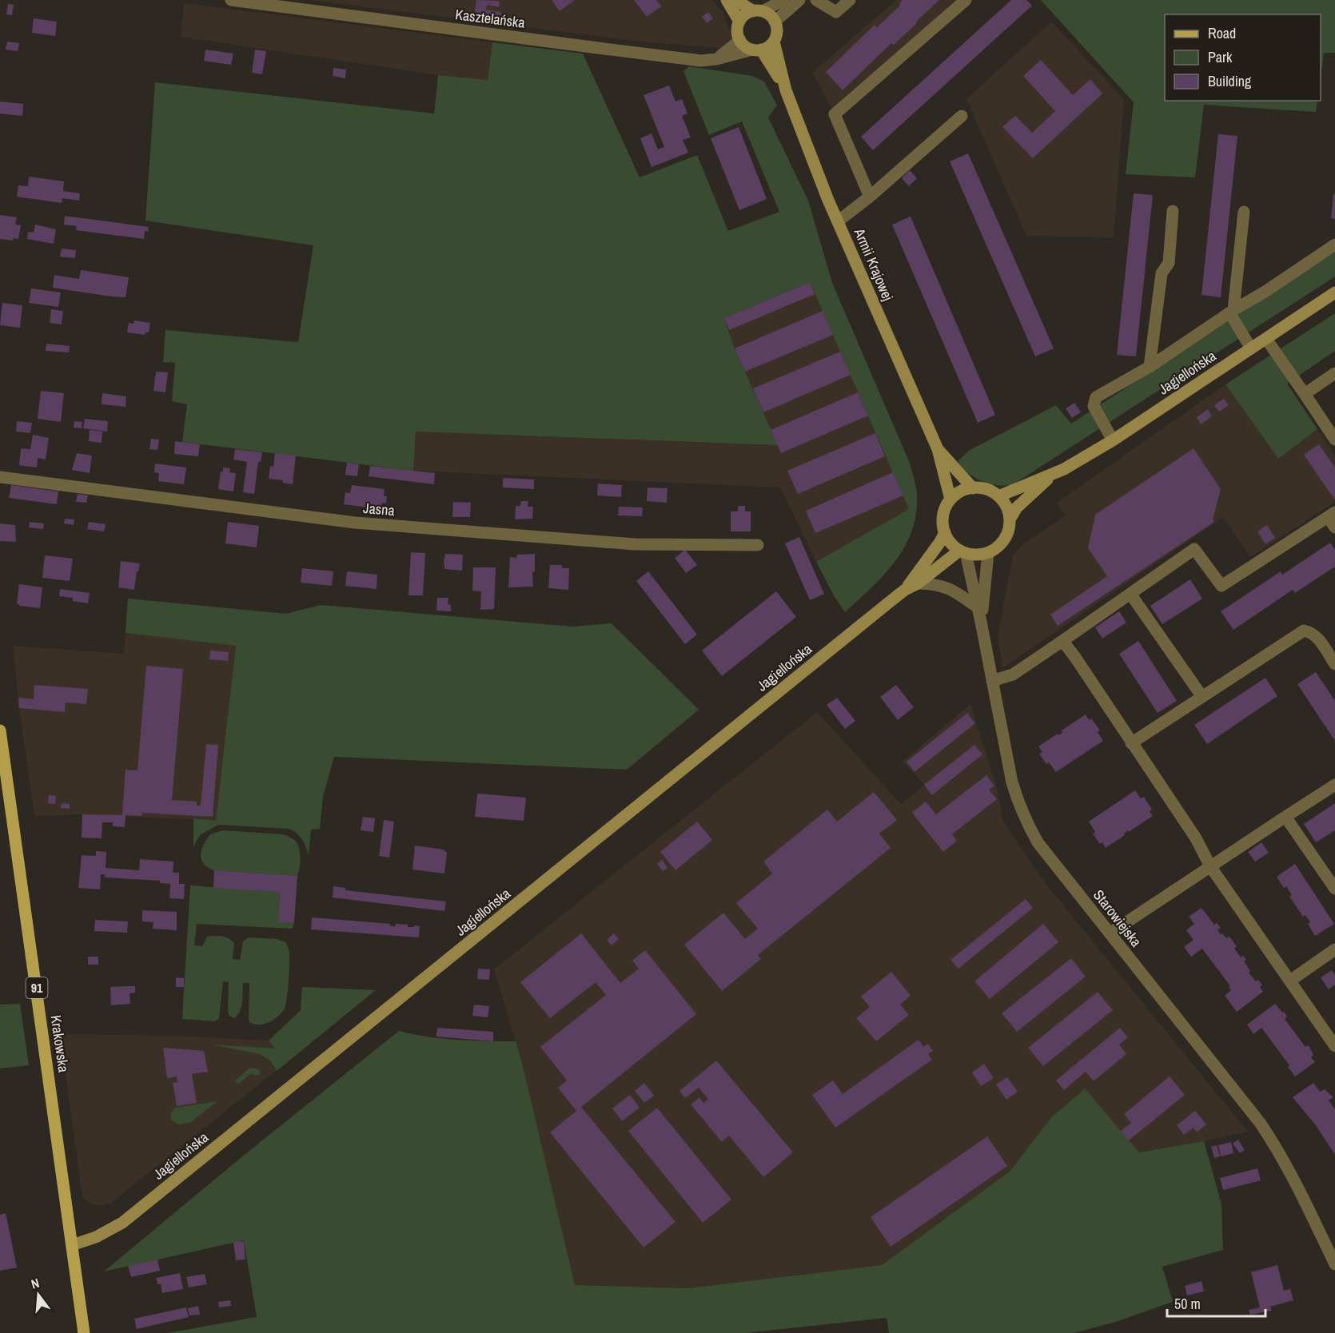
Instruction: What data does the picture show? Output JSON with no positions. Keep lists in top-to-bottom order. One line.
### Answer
{"streets":{"main road":["91","Krakowska"],"street":["Kasztelańska","Armii Krajowej","Jagiellońska","Jasna","Starowiejska"]},"crossings":[["Kasztelańska","Armii Krajowej"],["Armii Krajowej","Jagiellońska"],["Armii Krajowej","Starowiejska"],["Jagiellońska","Starowiejska"],["Jagiellońska","Krakowska"]],"legend":["Road","Park","Building"],"scale_bar":"50 m","north":"top"}
